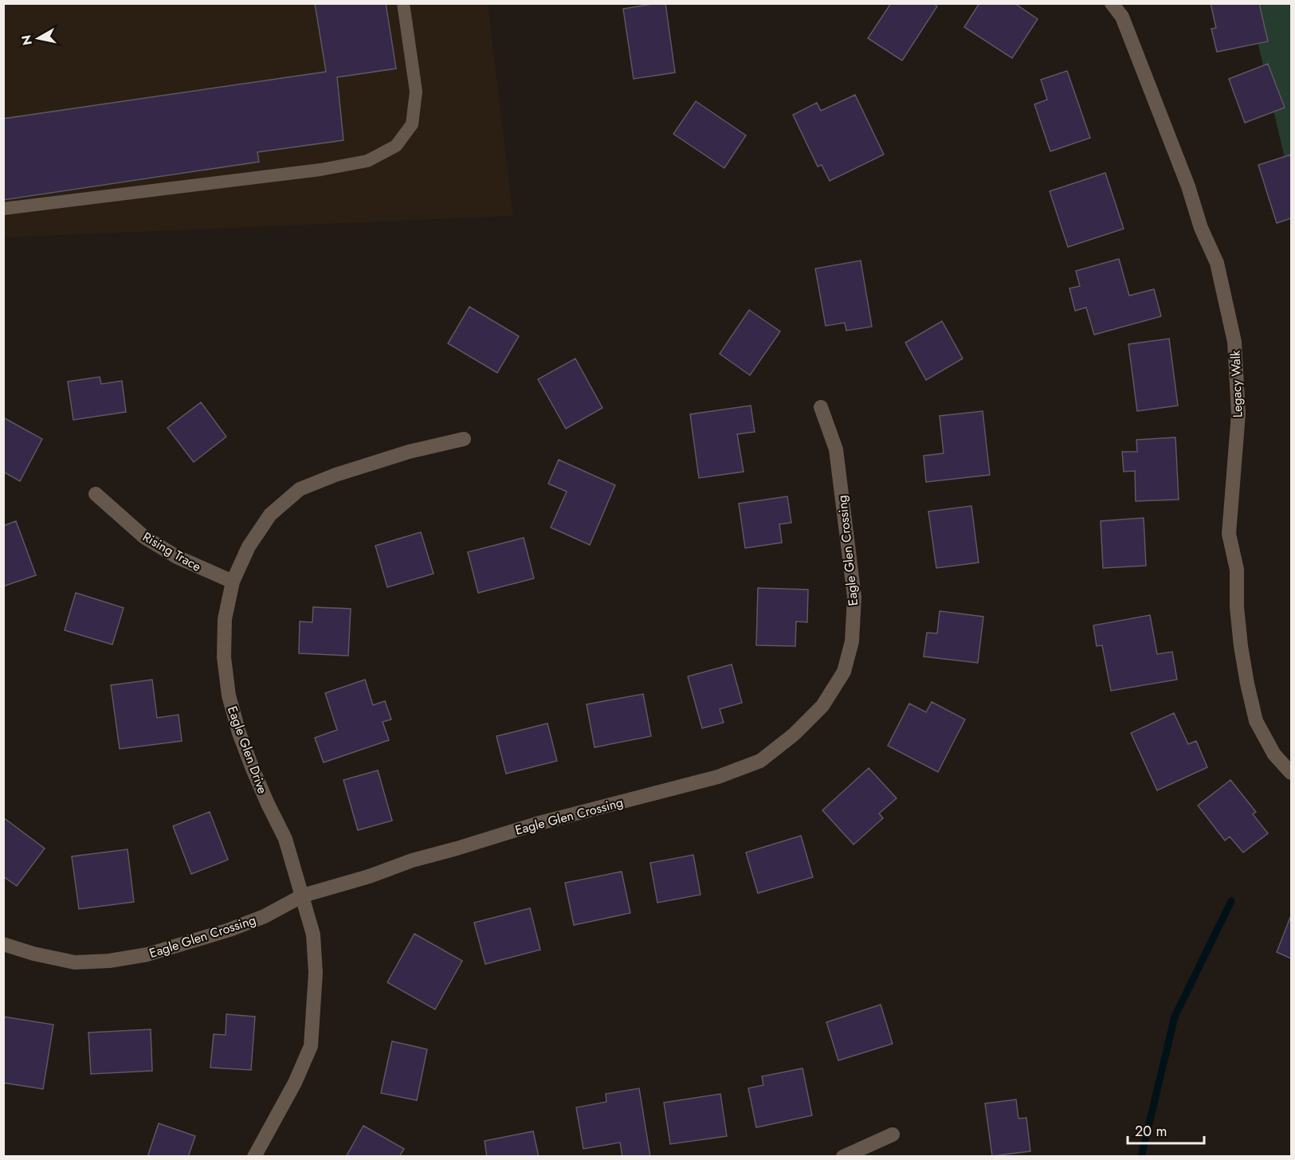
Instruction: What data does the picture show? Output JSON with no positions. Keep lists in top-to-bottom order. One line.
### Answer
{"streets":{"street":["Legacy Walk","Eagle Glen Crossing","Rising Trace","Eagle Glen Drive"]},"crossings":[["Eagle Glen Crossing","Eagle Glen Drive"],["Rising Trace","Eagle Glen Drive"]],"scale_bar":"20 m","north":"left"}
